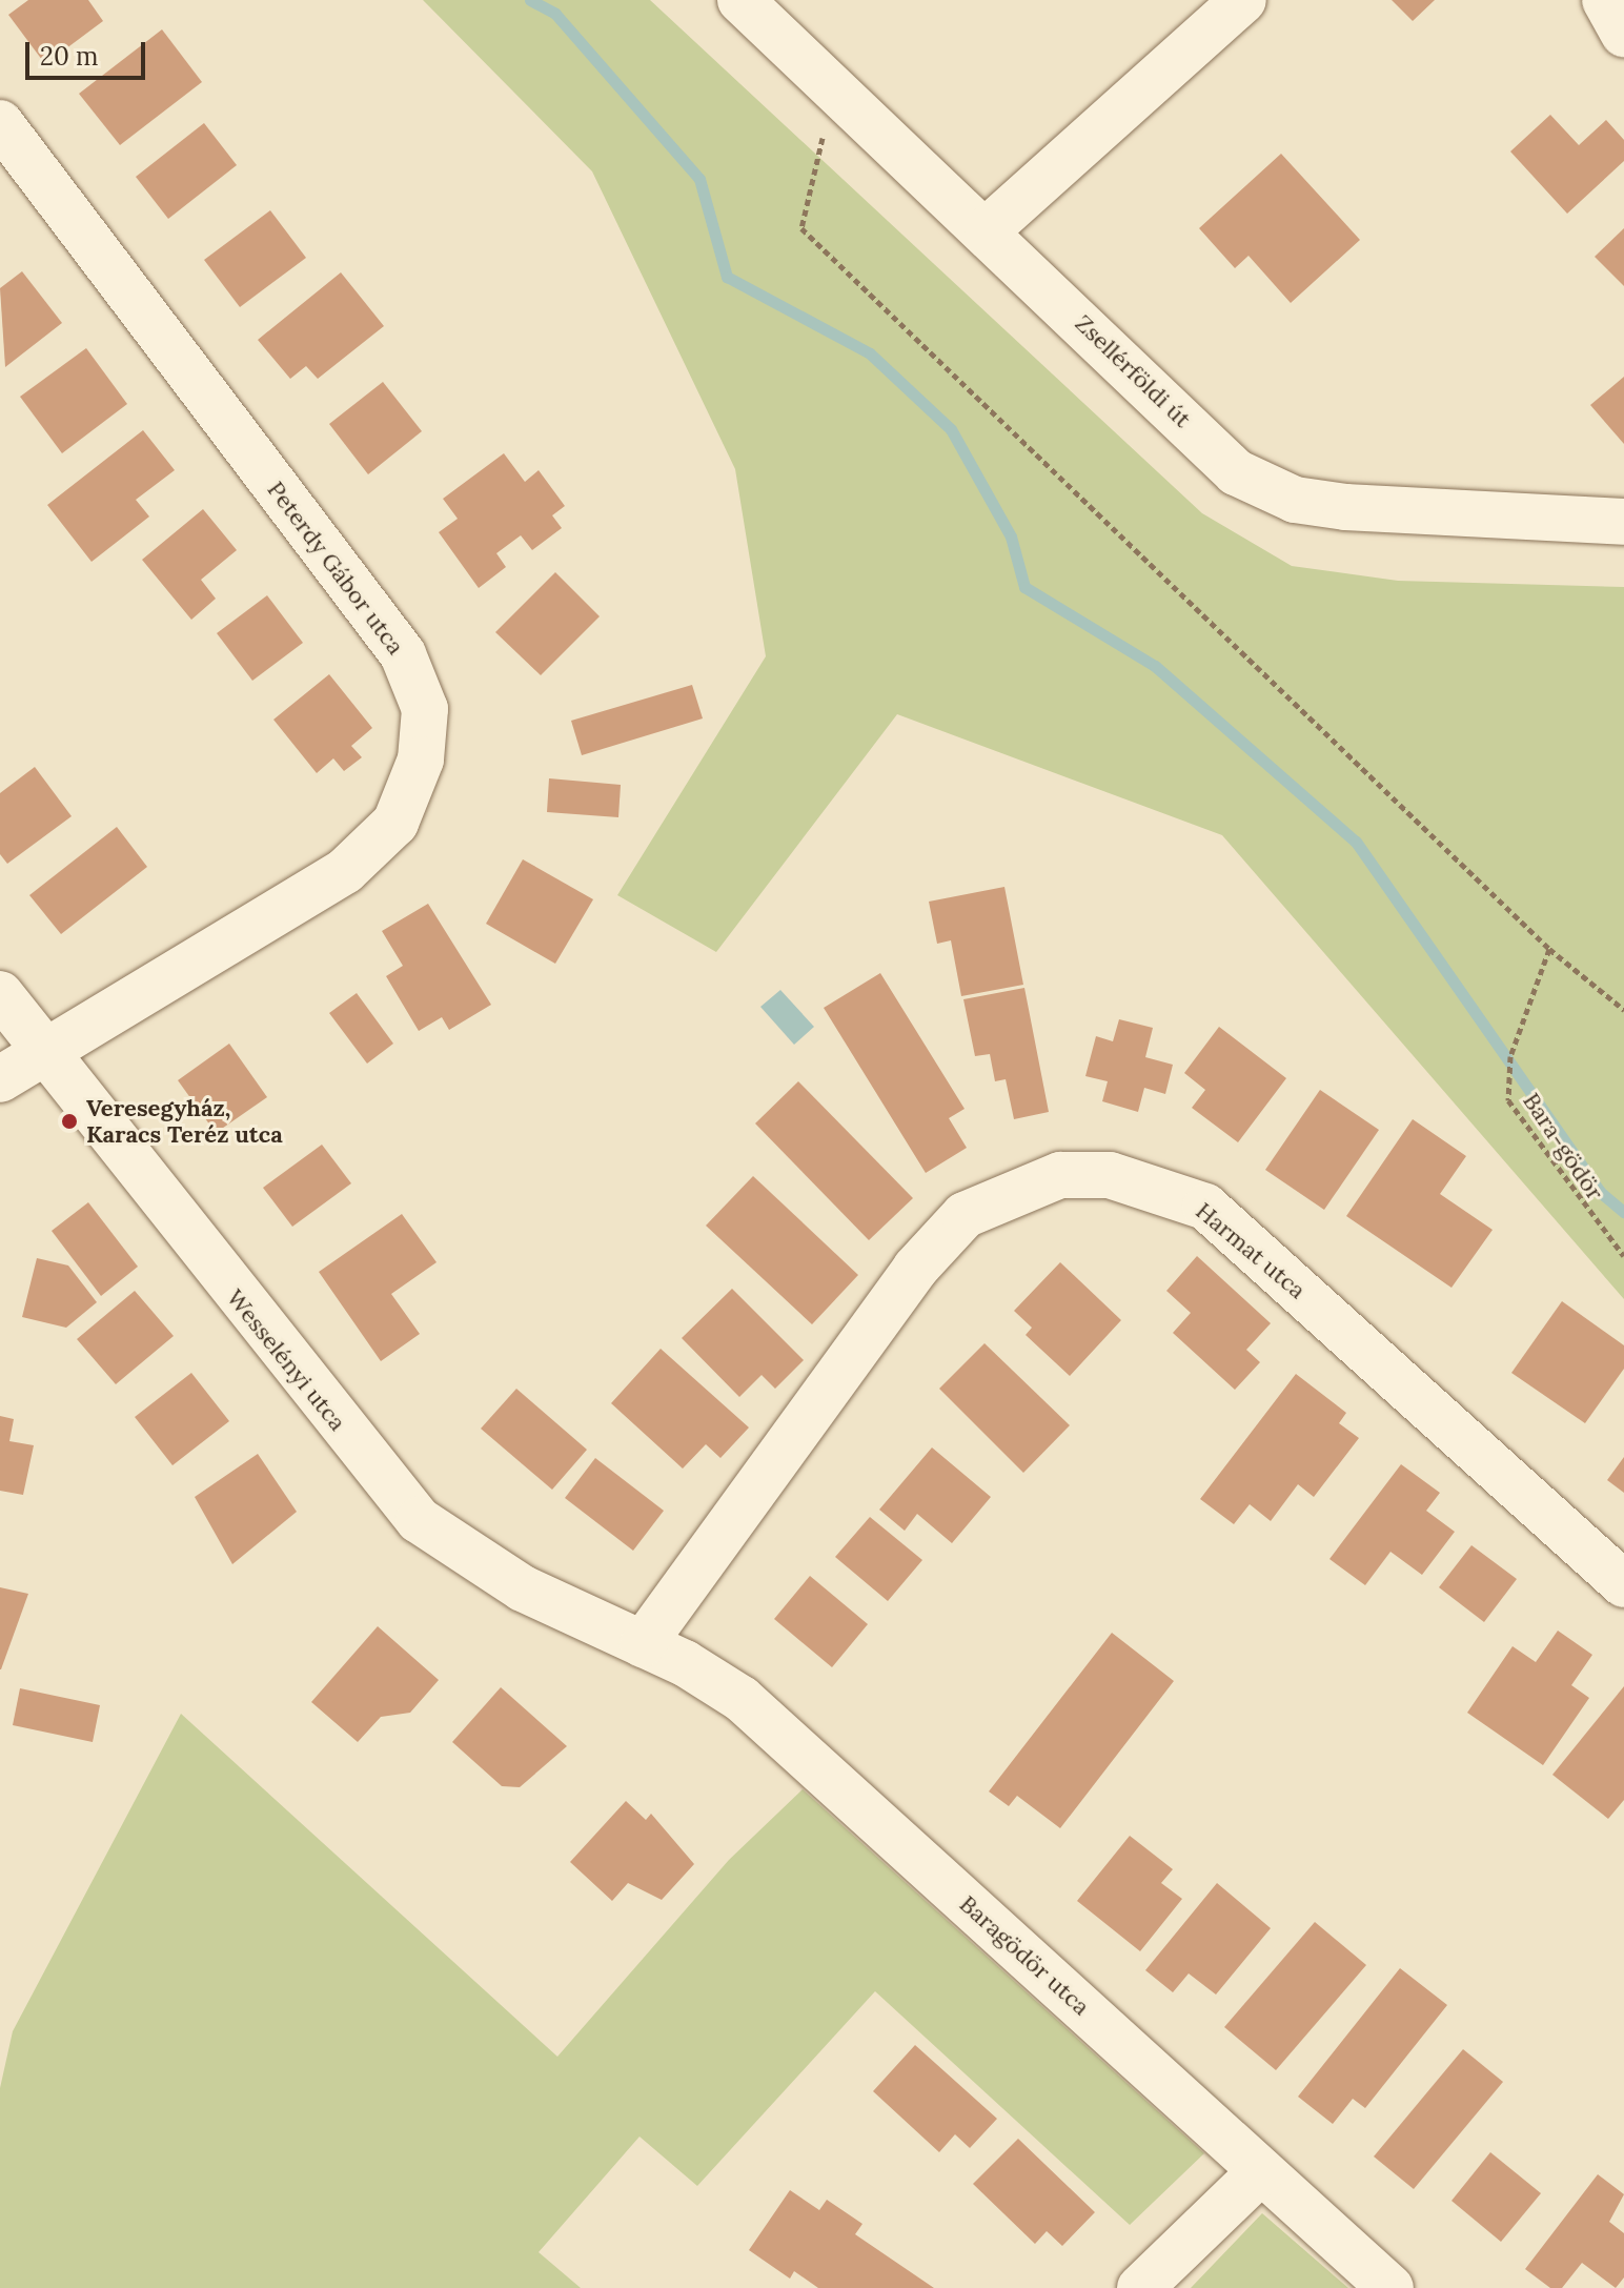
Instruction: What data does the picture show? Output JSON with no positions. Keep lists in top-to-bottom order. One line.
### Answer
{"streets":{"street":["Zsellérföldi út","Peterdy Gábor utca","Harmat utca","Wesselényi utca","Baragödör utca"],"path":["Bara-gödör"]},"crossings":[["Peterdy Gábor utca","Wesselényi utca"],["Harmat utca","Wesselényi utca"],["Harmat utca","Baragödör utca"],["Wesselényi utca","Baragödör utca"]],"places":["Veresegyház, Karacs Teréz utca"],"scale_bar":"20 m"}
